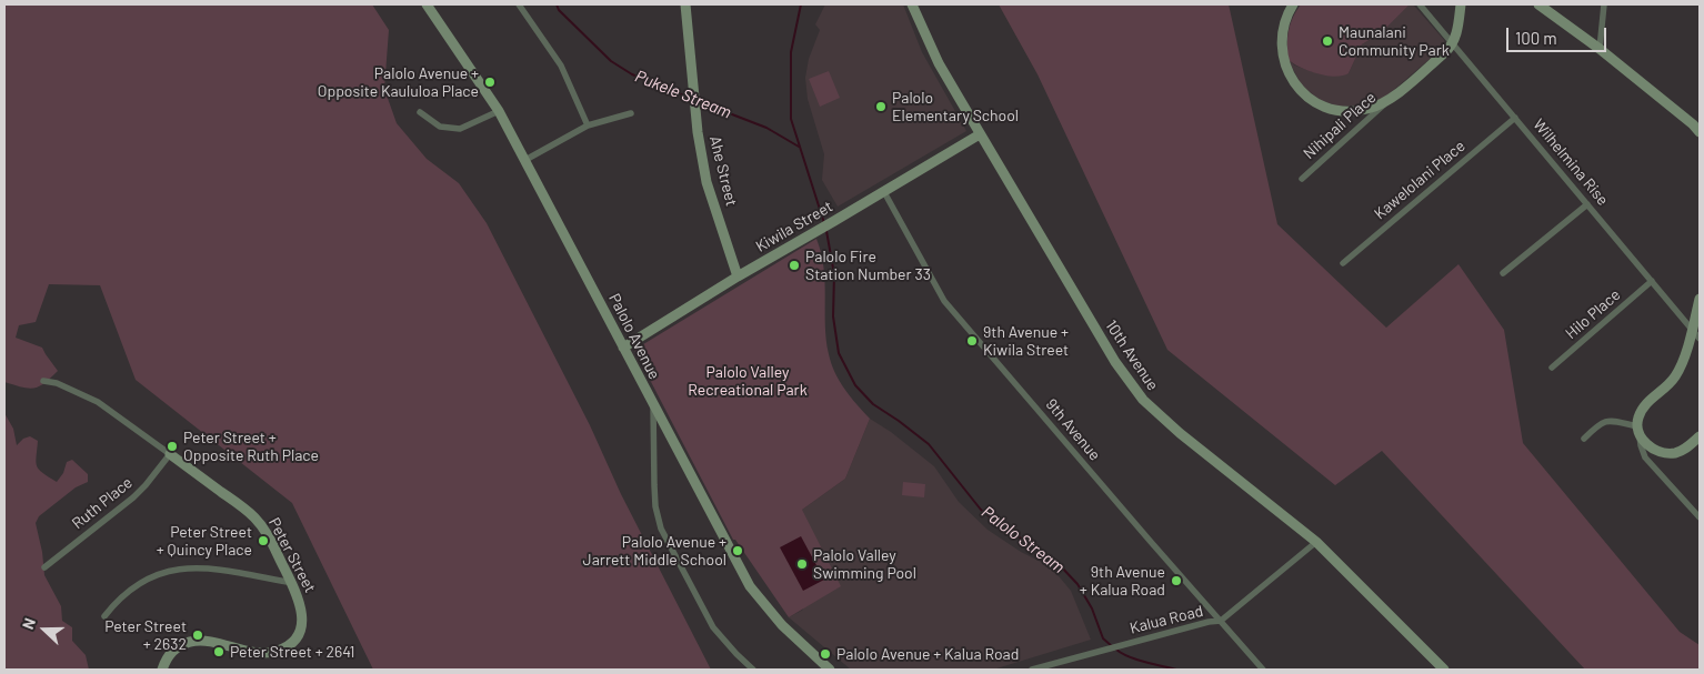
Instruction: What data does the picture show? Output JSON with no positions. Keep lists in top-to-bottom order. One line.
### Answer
{"streets":{"street":["Nihipali Place","Wilhelmina Rise","Ahe Street","Kawelolani Place","Kiwila Street","Hilo Place","Palolo Avenue","10th Avenue","9th Avenue","Ruth Place","Peter Street","Kalua Road"]},"crossings":[["Wilhelmina Rise","Kawelolani Place"],["Wilhelmina Rise","Hilo Place"],["Ahe Street","Kiwila Street"],["Kiwila Street","Palolo Avenue"],["Kiwila Street","10th Avenue"],["Kiwila Street","9th Avenue"],["10th Avenue","Kalua Road"],["9th Avenue","Kalua Road"],["Ruth Place","Peter Street"]],"water":["Pukele Stream","Palolo Stream"],"parks":["Palolo Valley Recreational Park"],"places":["Maunalani Community Park","Palolo Avenue + Opposite Kaululoa Place","Palolo Elementary School","Palolo Fire Station Number 33","9th Avenue + Kiwila Street","Peter Street + Opposite Ruth Place","Peter Street + Quincy Place","Palolo Avenue + Jarrett Middle School","Palolo Valley Swimming Pool","9th Avenue + Kalua Road","Peter Street + 2632","Peter Street + 2641","Palolo Avenue + Kalua Road"],"scale_bar":"100 m","north":"left"}
